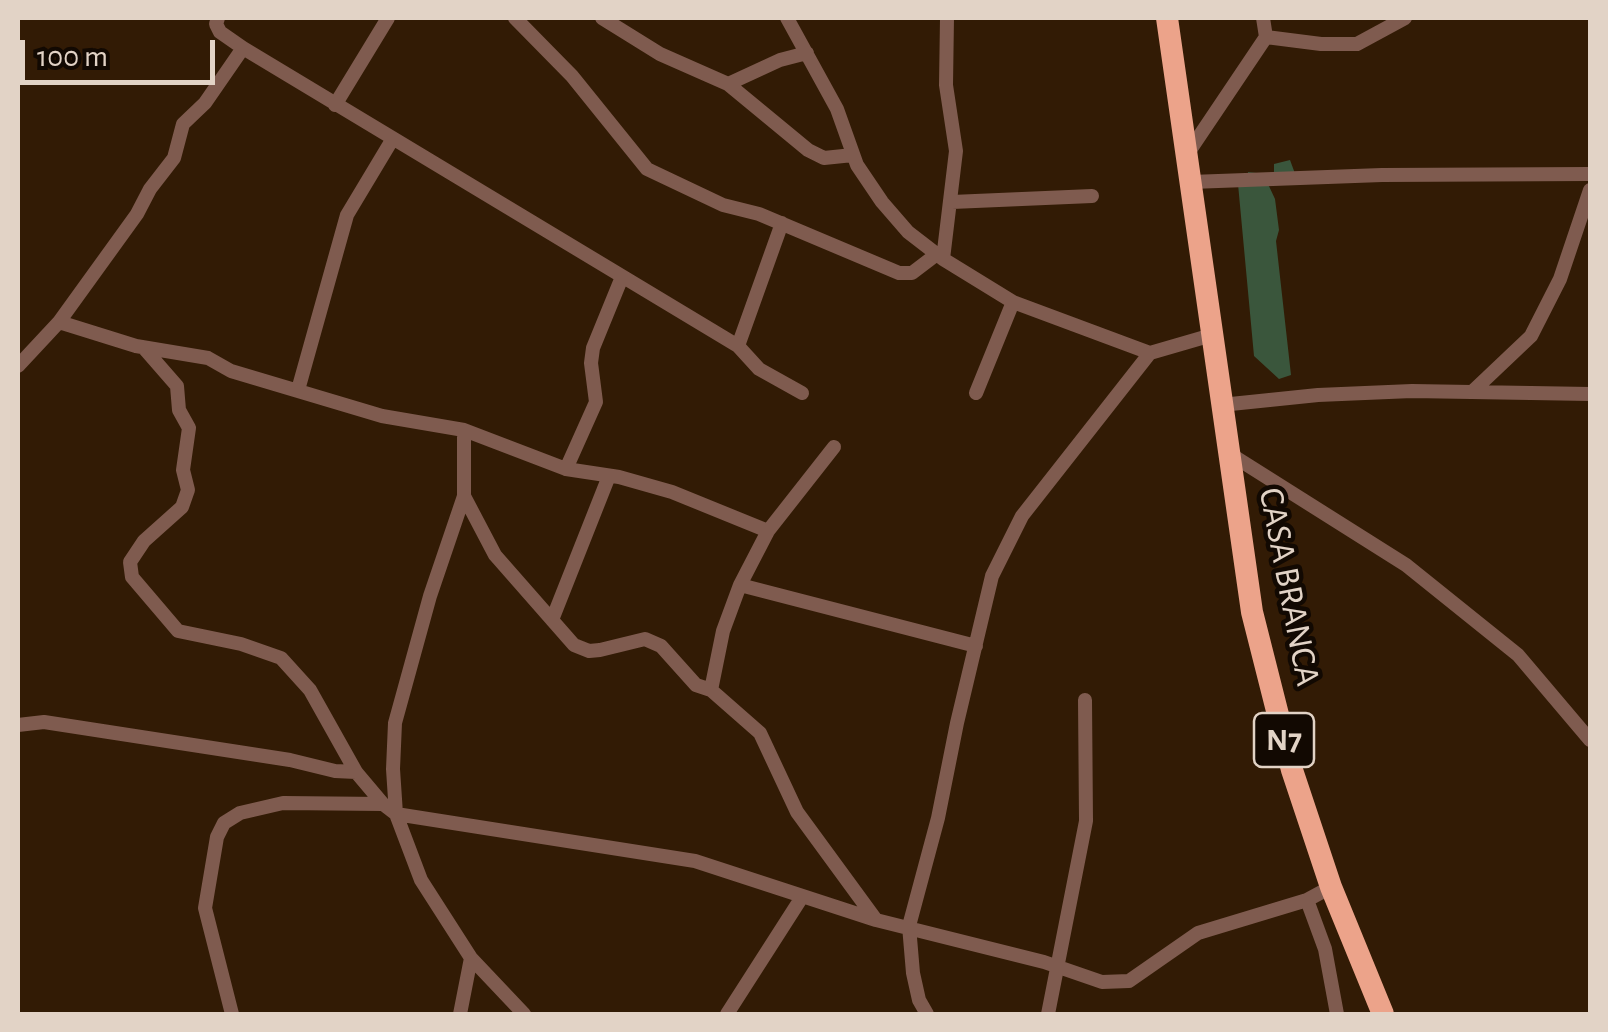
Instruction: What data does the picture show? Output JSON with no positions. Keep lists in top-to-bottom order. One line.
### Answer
{"streets":{"highway":["CASA BRANCA","N7"]},"crossings":[["CASA BRANCA","N7"]],"scale_bar":"100 m"}
